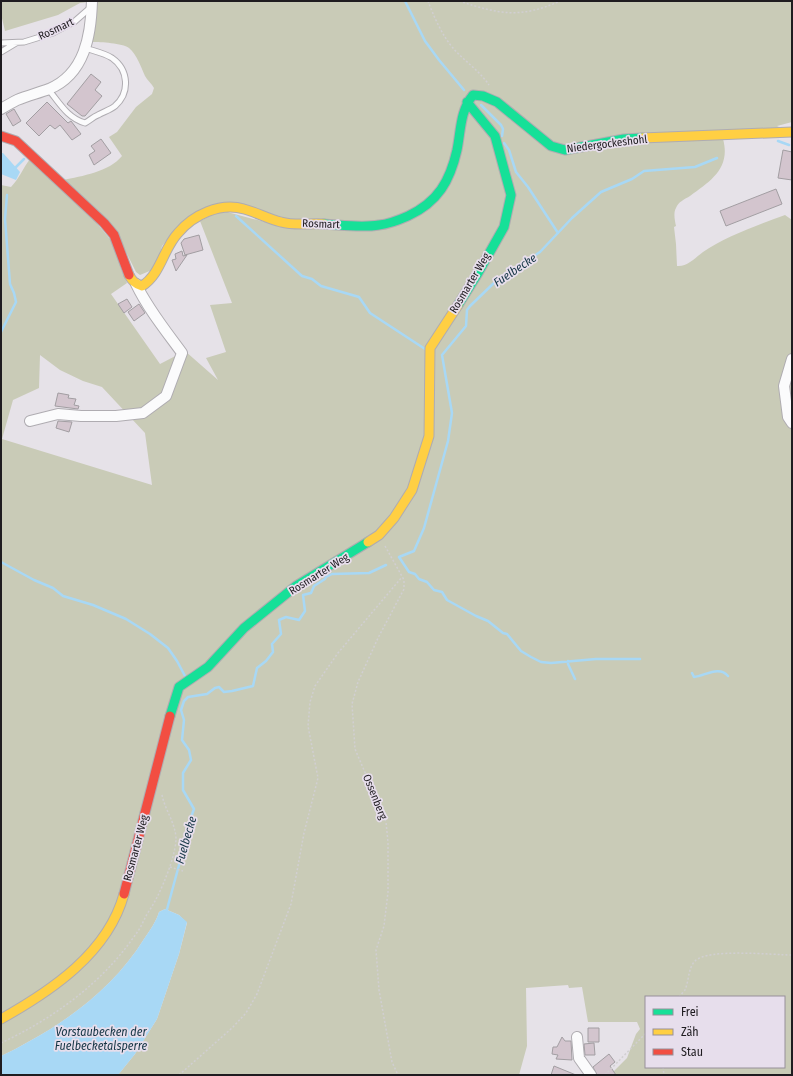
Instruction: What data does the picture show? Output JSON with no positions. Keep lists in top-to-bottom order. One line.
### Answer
{"streets":{"street":["Rosmart","Niedergockeshohl","Rosmarter Weg"],"path":["Ossenberg"]},"crossings":[["Rosmart","Niedergockeshohl"],["Rosmart","Rosmarter Weg"],["Niedergockeshohl","Rosmarter Weg"]],"water":["Fuelbecke","Vorstaubecken der Fuelbecketalsperre"],"legend":["Frei","Zäh","Stau"]}
